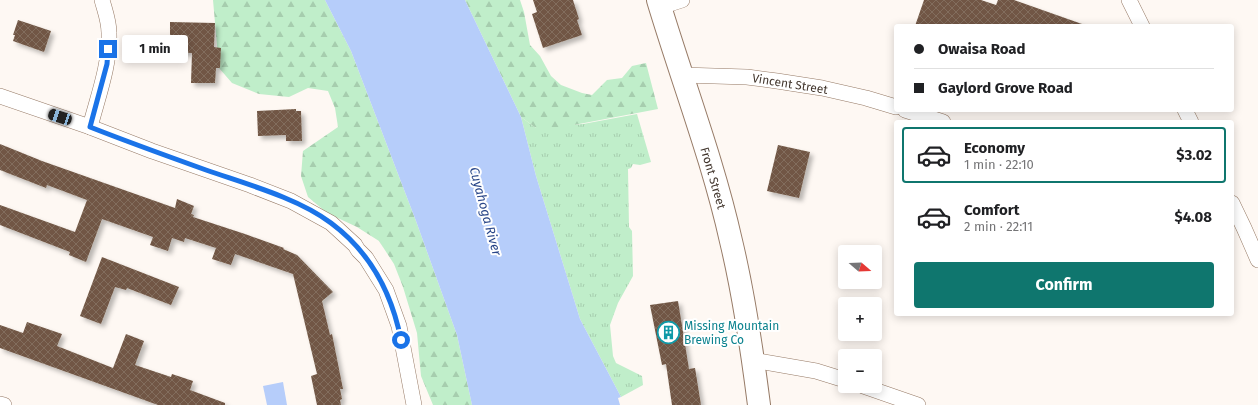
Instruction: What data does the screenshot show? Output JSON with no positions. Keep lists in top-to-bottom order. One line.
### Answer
{"streets":{"main road":["Front Street"],"street":["Vincent Street"]},"crossings":[["Vincent Street","Front Street"]],"water":["Cuyahoga River"],"places":{"building":["Missing Mountain Brewing Co"]},"north":"right","page":{"banner":["Owaisa Road","Gaylord Grove Road"],"bubble":"1 min","list":[{"name":"Economy","note":"1 min · 22:10","value":"$3.02"},{"name":"Comfort","note":"2 min · 22:11","value":"$4.08"}],"map_buttons":["+","−"],"buttons":"Confirm"}}
